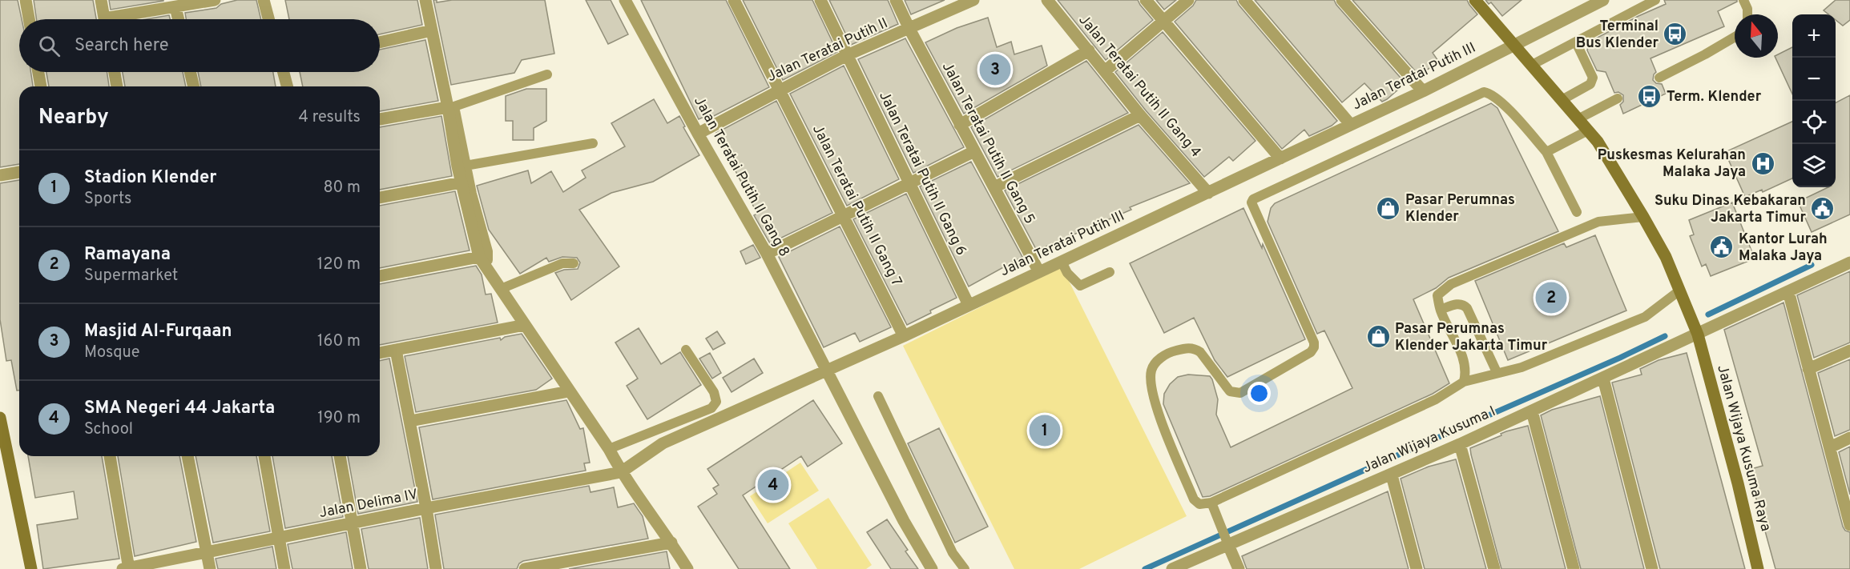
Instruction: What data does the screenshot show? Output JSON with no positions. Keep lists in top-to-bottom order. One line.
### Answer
{"streets":{"street":["Jalan Teratai Putih II","Jalan Teratai Putih III","Jalan Teratai Putih II Gang 4","Jalan Teratai Putih II Gang 5","Jalan Teratai Putih II Gang 6","Jalan Teratai Putih II Gang 8","Jalan Teratai Putih II Gang 7","Jalan Wijaya Kusuma I","Jalan Wijaya Kusuma Raya","Jalan Delima IV"]},"crossings":[["Jalan Teratai Putih II","Jalan Teratai Putih II Gang 5"],["Jalan Teratai Putih II","Jalan Teratai Putih II Gang 6"],["Jalan Teratai Putih II","Jalan Teratai Putih II Gang 8"],["Jalan Teratai Putih II","Jalan Teratai Putih II Gang 7"],["Jalan Teratai Putih III","Jalan Teratai Putih II Gang 4"],["Jalan Teratai Putih III","Jalan Teratai Putih II Gang 5"],["Jalan Teratai Putih III","Jalan Teratai Putih II Gang 6"],["Jalan Teratai Putih III","Jalan Teratai Putih II Gang 8"],["Jalan Teratai Putih III","Jalan Teratai Putih II Gang 7"],["Jalan Teratai Putih III","Jalan Wijaya Kusuma Raya"],["Jalan Teratai Putih III","Jalan Delima IV"],["Jalan Wijaya Kusuma I","Jalan Wijaya Kusuma Raya"]],"places":{"bus stop":["Terminal Bus Klender","Term. Klender"],"hospital":["Puskesmas Kelurahan Malaka Jaya"],"shop":["Pasar Perumnas Klender","Pasar Perumnas Klender Jakarta Timur"],"public building":["Suku Dinas Kebakaran Jakarta Timur","Kantor Lurah Malaka Jaya"]},"north":"top","page":{"map_buttons":["+","−"],"search":"Search here","pins":["3","2","1","4"],"heading":["Nearby","4 results"],"list":[{"mark":"1","name":"Stadion Klender","note":"Sports","value":"80 m"},{"mark":"2","name":"Ramayana","note":"Supermarket","value":"120 m"},{"mark":"3","name":"Masjid Al-Furqaan","note":"Mosque","value":"160 m"},{"mark":"4","name":"SMA Negeri 44 Jakarta","note":"School","value":"190 m"}]}}
